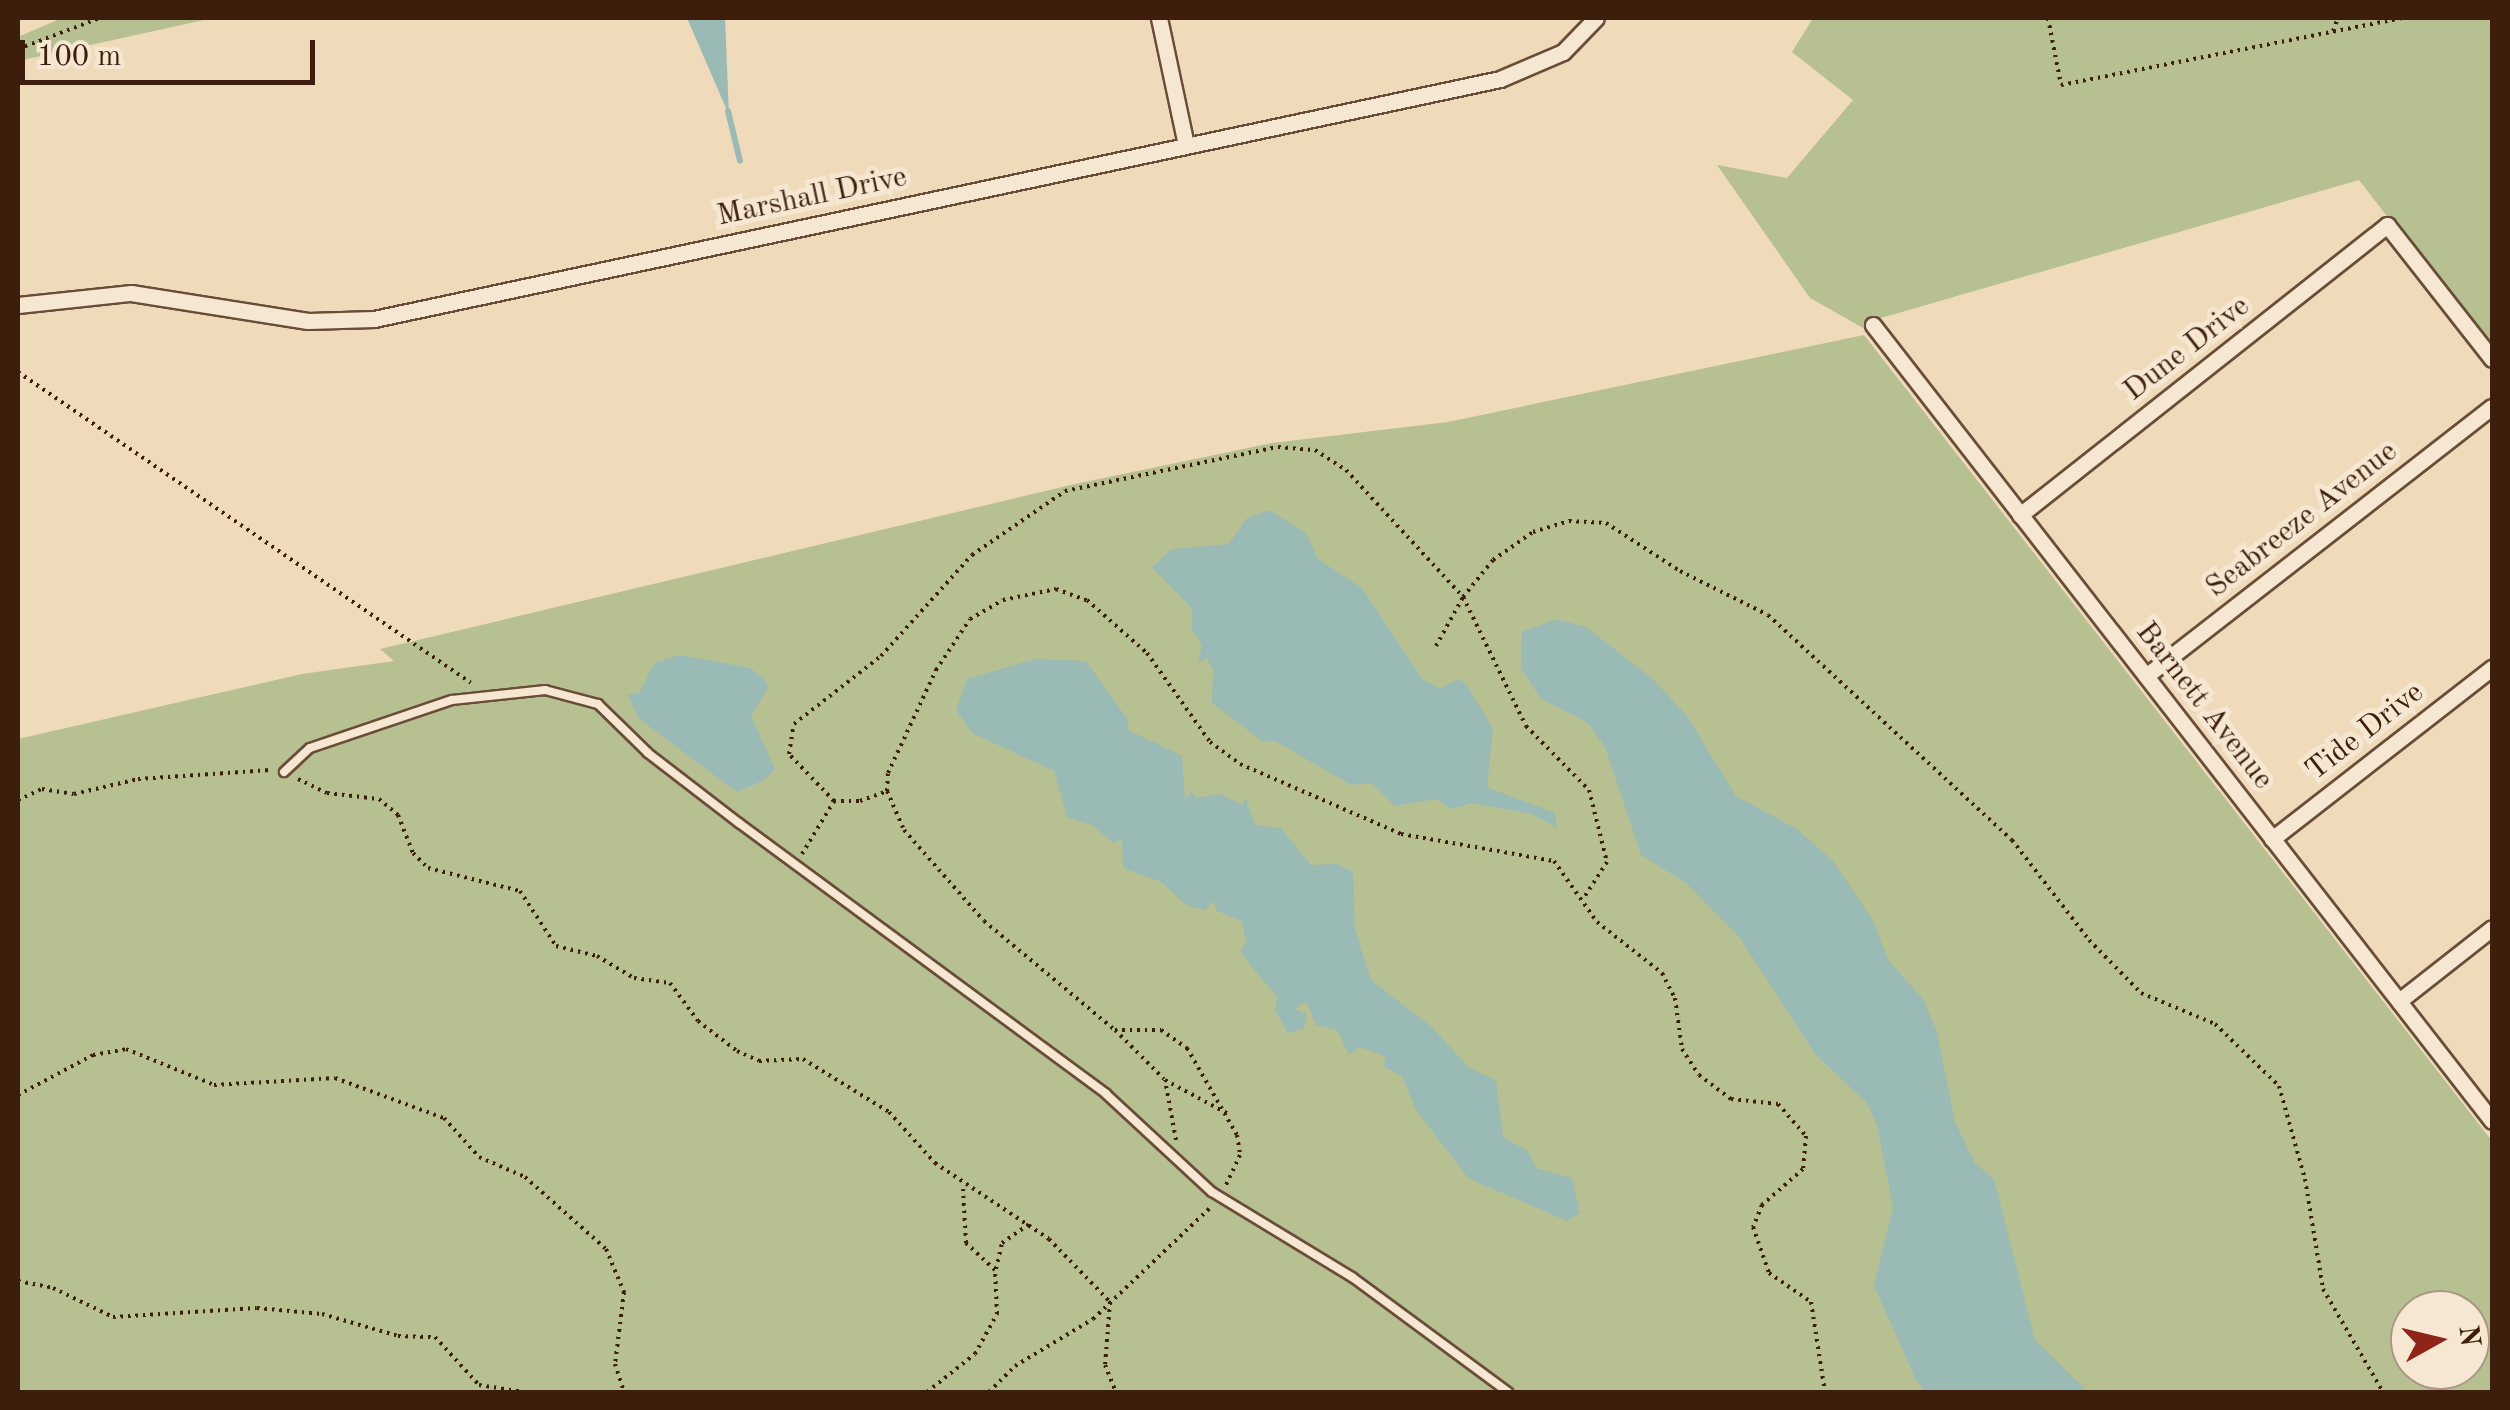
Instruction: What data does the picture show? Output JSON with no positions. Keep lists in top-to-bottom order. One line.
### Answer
{"streets":{"street":["Marshall Drive","Dune Drive","Seabreeze Avenue","Barnett Avenue","Tide Drive"]},"crossings":[["Dune Drive","Barnett Avenue"],["Seabreeze Avenue","Barnett Avenue"],["Barnett Avenue","Tide Drive"]],"scale_bar":"100 m","north":"right"}
